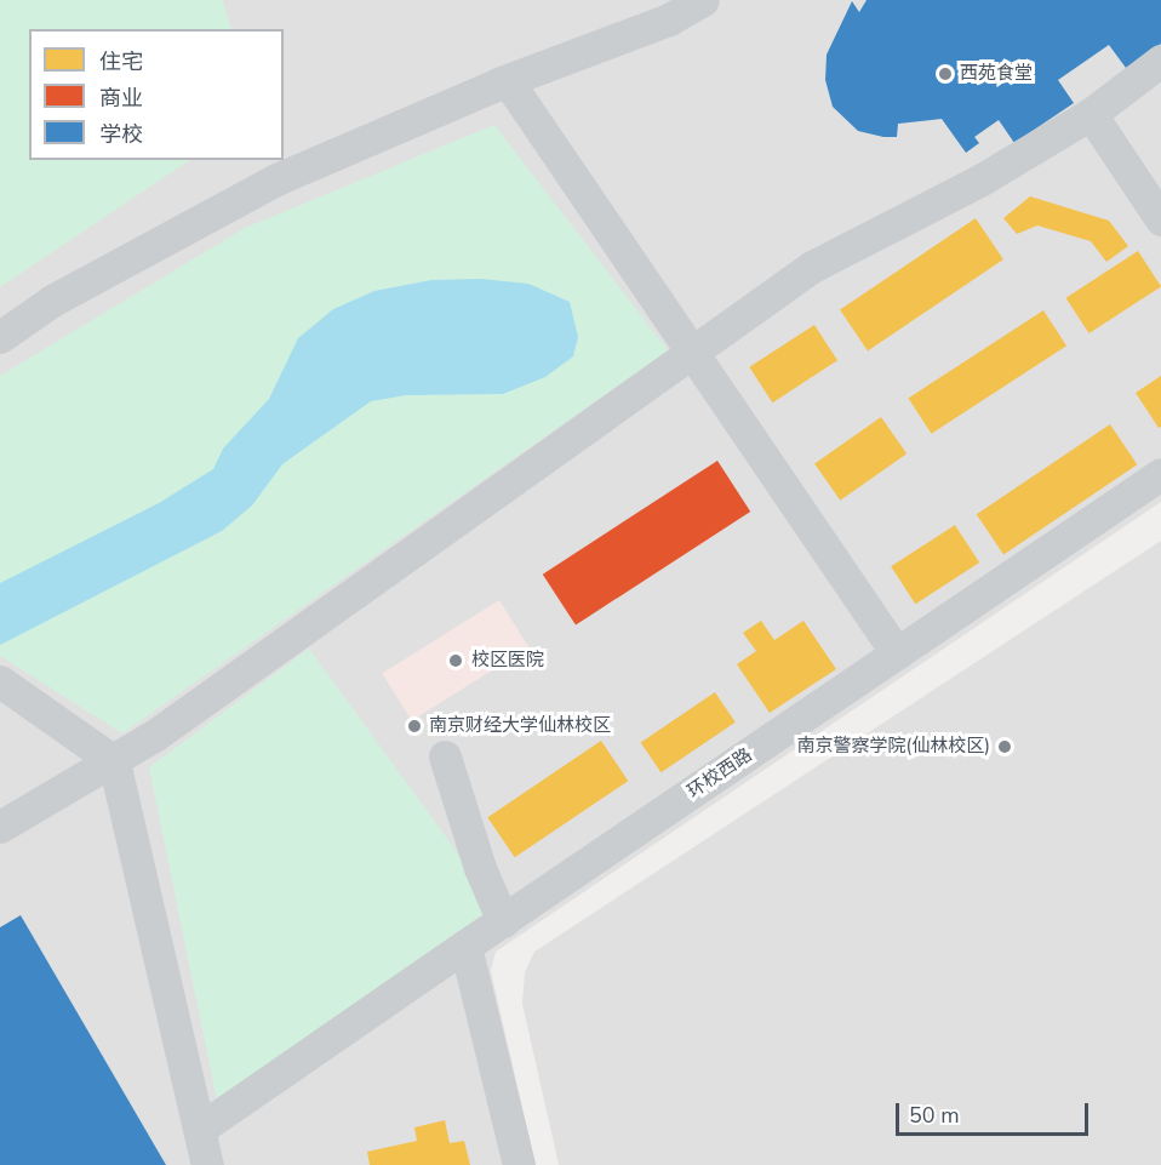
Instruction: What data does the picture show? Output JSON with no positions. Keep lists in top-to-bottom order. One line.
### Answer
{"streets":{"street":["环校西路"]},"places":["西苑食堂","校区医院","南京财经大学仙林校区","南京警察学院(仙林校区)"],"legend":["住宅","商业","学校"],"scale_bar":"50 m"}
